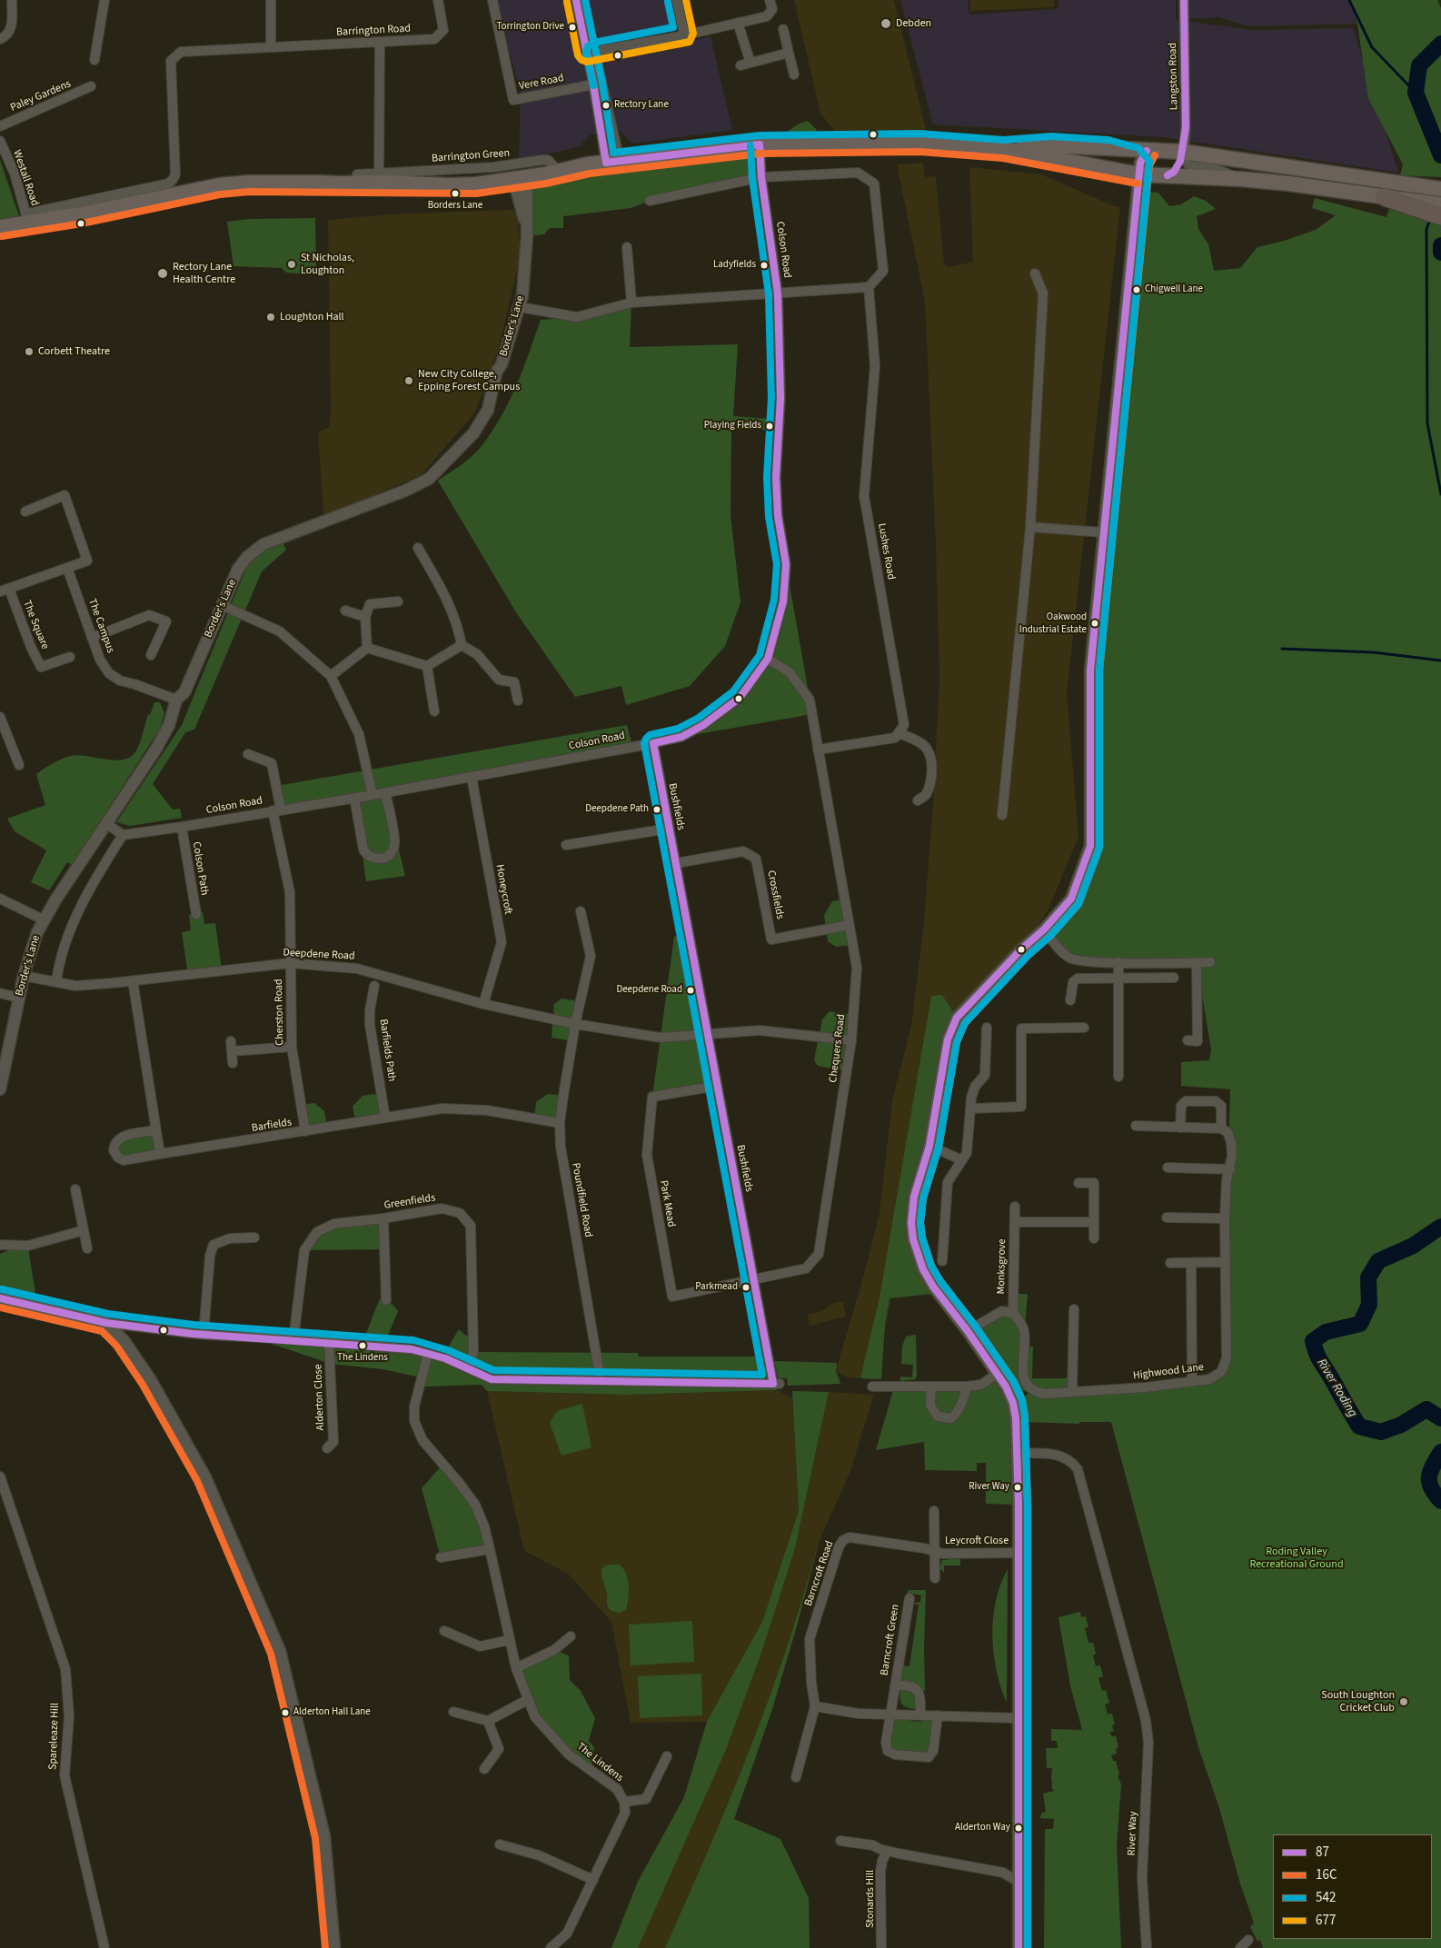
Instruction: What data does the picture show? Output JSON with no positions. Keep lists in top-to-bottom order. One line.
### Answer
{"streets":{"street":["Barrington Road","Langston Road","Vere Road","Paley Gardens","Barrington Green","Westall Road","Colson Road","Border's Lane","Lushes Road","The Square","The Campus","Bushfields","Colson Path","Honeycroft","Crossfields","Deepdene Road","Cherston Road","Chequers Road","Barfields Path","Barfields","Poundfield Road","Greenfields","Park Mead","Monksgrove","Highwood Lane","Alderton Close","Leycroft Close","Barncroft Road","Barncroft Green","Spareleaze Hill","The Lindens","River Way","Stonards Hill"]},"crossings":[["Barrington Road","Westall Road"],["Barrington Green","Border's Lane"],["Colson Road","Bushfields"],["Colson Road","Colson Path"],["Colson Road","Honeycroft"],["Colson Road","Cherston Road"],["Colson Road","Chequers Road"],["Border's Lane","The Campus"],["Border's Lane","Deepdene Road"],["The Square","The Campus"],["Bushfields","Crossfields"],["Bushfields","Deepdene Road"],["Bushfields","Chequers Road"],["Bushfields","Poundfield Road"],["Bushfields","Park Mead"],["Honeycroft","Deepdene Road"],["Crossfields","Chequers Road"],["Deepdene Road","Cherston Road"],["Deepdene Road","Chequers Road"],["Deepdene Road","Poundfield Road"],["Cherston Road","Barfields"],["Chequers Road","Park Mead"],["Barfields Path","Barfields"],["Barfields","Poundfield Road"],["Monksgrove","Highwood Lane"],["Leycroft Close","Barncroft Road"]],"water":["River Roding"],"parks":["Roding Valley Recreational Ground"],"places":["Debden","Torrington Drive","Rectory Lane","Borders Lane","St Nicholas, Loughton","Ladyfields","Rectory Lane Health Centre","Chigwell Lane","Loughton Hall","Corbett Theatre","New City College, Epping Forest Campus","Playing Fields","Oakwood Industrial Estate","Deepdene Path","Deepdene Road","Parkmead","The Lindens","River Way","South Loughton Cricket Club","Alderton Hall Lane","Alderton Way"],"lines":["transit line 87","transit line 542","transit line 677","transit line 16C"],"legend":["87","16C","542","677"]}
